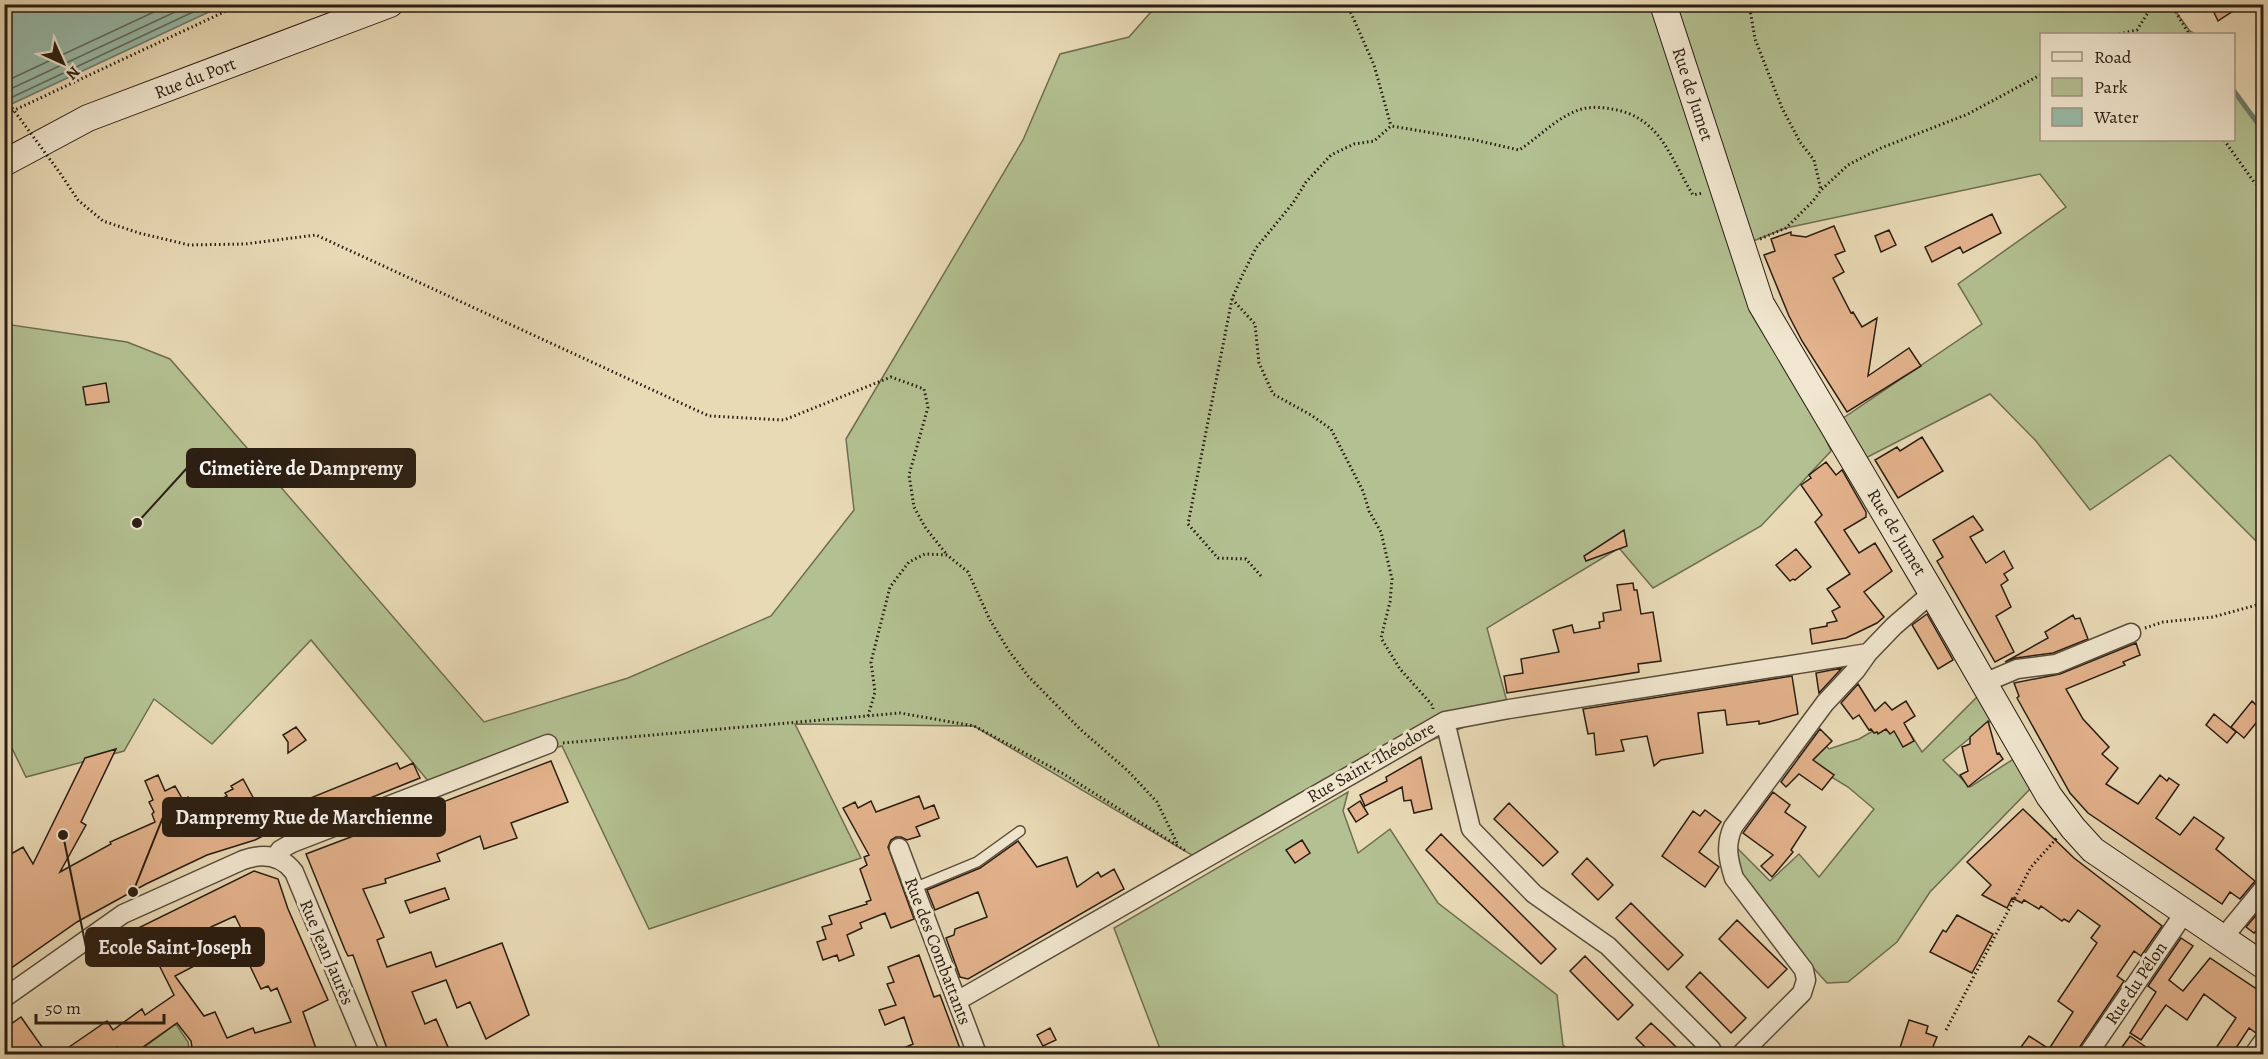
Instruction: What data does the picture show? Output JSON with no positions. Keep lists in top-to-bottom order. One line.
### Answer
{"streets":{"street":["Rue du Port","Rue de Jumet","Rue Saint-Théodore","Rue des Combattants","Rue Jean Jaurès","Rue du Pélon"]},"crossings":[["Rue de Jumet","Rue du Pélon"],["Rue Saint-Théodore","Rue des Combattants"]],"places":["Cimetière de Dampremy","Ecole Saint-Joseph","Dampremy Rue de Marchienne"],"legend":["Road","Park","Water"],"scale_bar":"50 m","north":"bottom right"}
